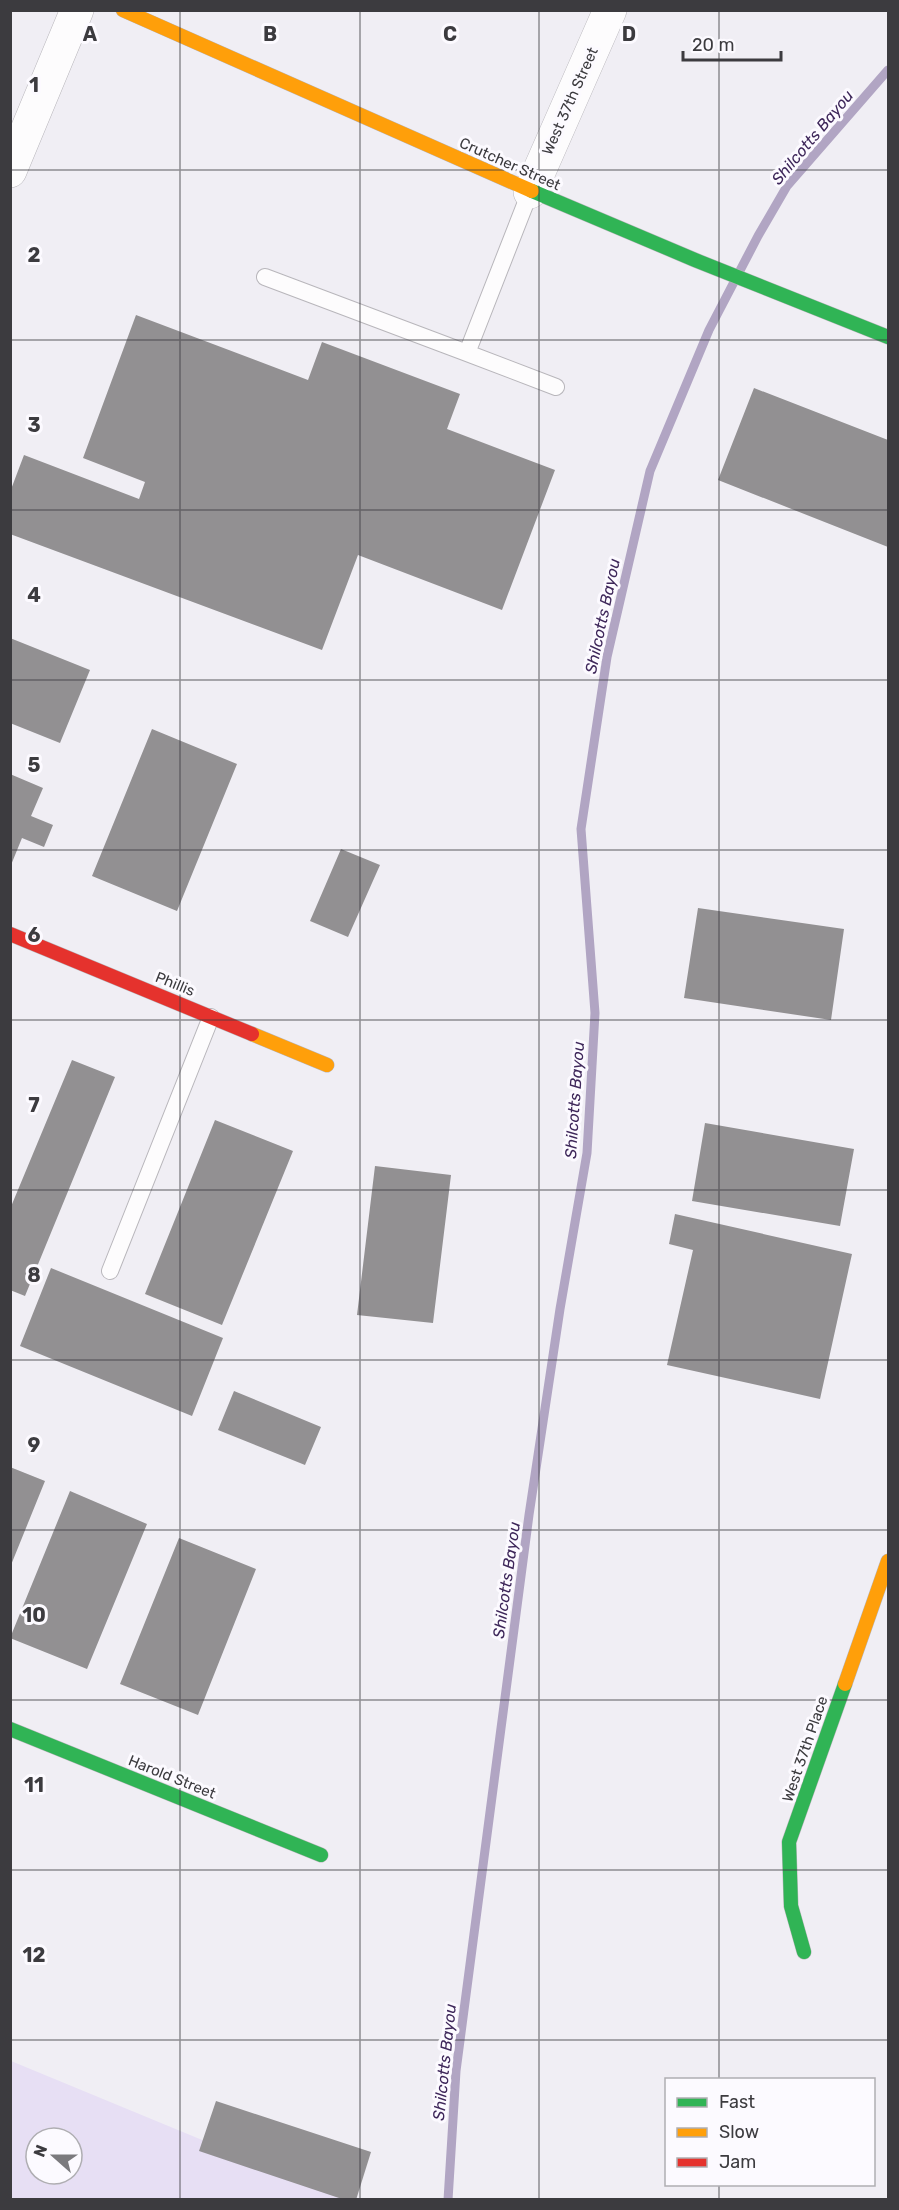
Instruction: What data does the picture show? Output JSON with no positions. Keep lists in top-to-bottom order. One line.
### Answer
{"streets":{"street":["West 37th Street","Crutcher Street","Phillis","West 37th Place","Harold Street"]},"crossings":[["West 37th Street","Crutcher Street"]],"water":["Shilcotts Bayou"],"legend":["Fast","Slow","Jam"],"scale_bar":"20 m","north":"left","grid":{"columns":["A","B","C","D"],"rows":["1","2","3","4","5","6","7","8","9","10","11","12"]}}
